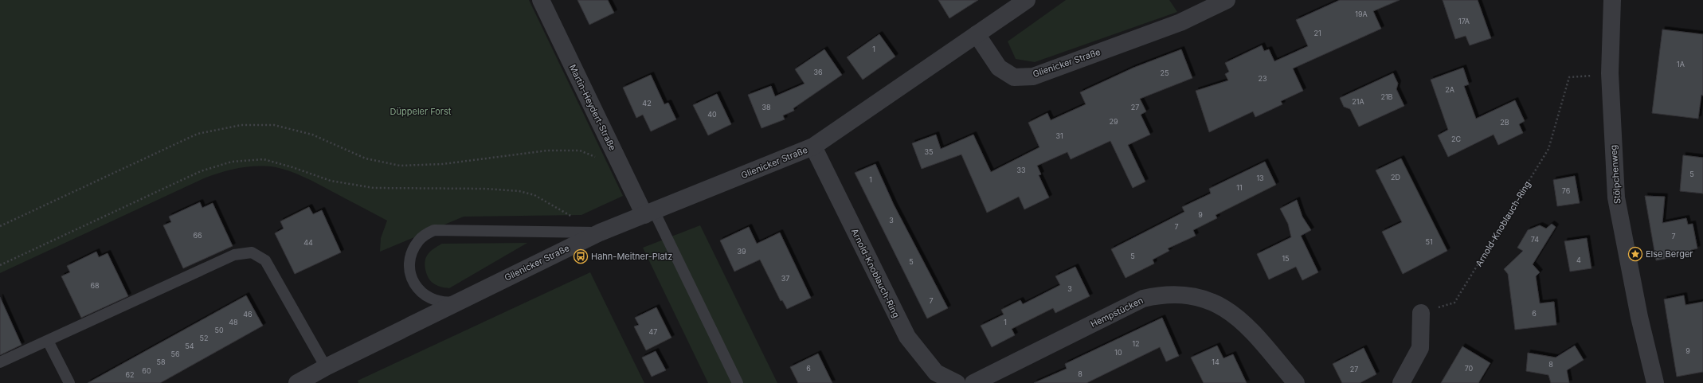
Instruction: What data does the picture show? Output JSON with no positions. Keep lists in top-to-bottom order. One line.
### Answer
{"streets":{"street":["Glienicker Straße","Martin-Heydert-Straße","Stölpchenweg","Arnold-Knoblauch-Ring","Hempstücken"]},"crossings":[["Glienicker Straße","Martin-Heydert-Straße"],["Glienicker Straße","Arnold-Knoblauch-Ring"],["Stölpchenweg","Arnold-Knoblauch-Ring"]],"parks":["Düppeler Forst"],"places":{"place":["Else Berger"],"bus stop":["Hahn-Meitner-Platz"]},"house_numbers":["19A","17A","21","1","1A","36","25","23","2A","21B","21A","42","38","27","40","29","2B","31","2C","35","33","5","2D","13","1","11","76","9","3","7","66","7","74","51","44","39","5","15","4","5","37","68","3","7","6","46","48","1","50","47","52","12","54","9","10","56","58","14","8","6","70","27","60","8","62"]}
